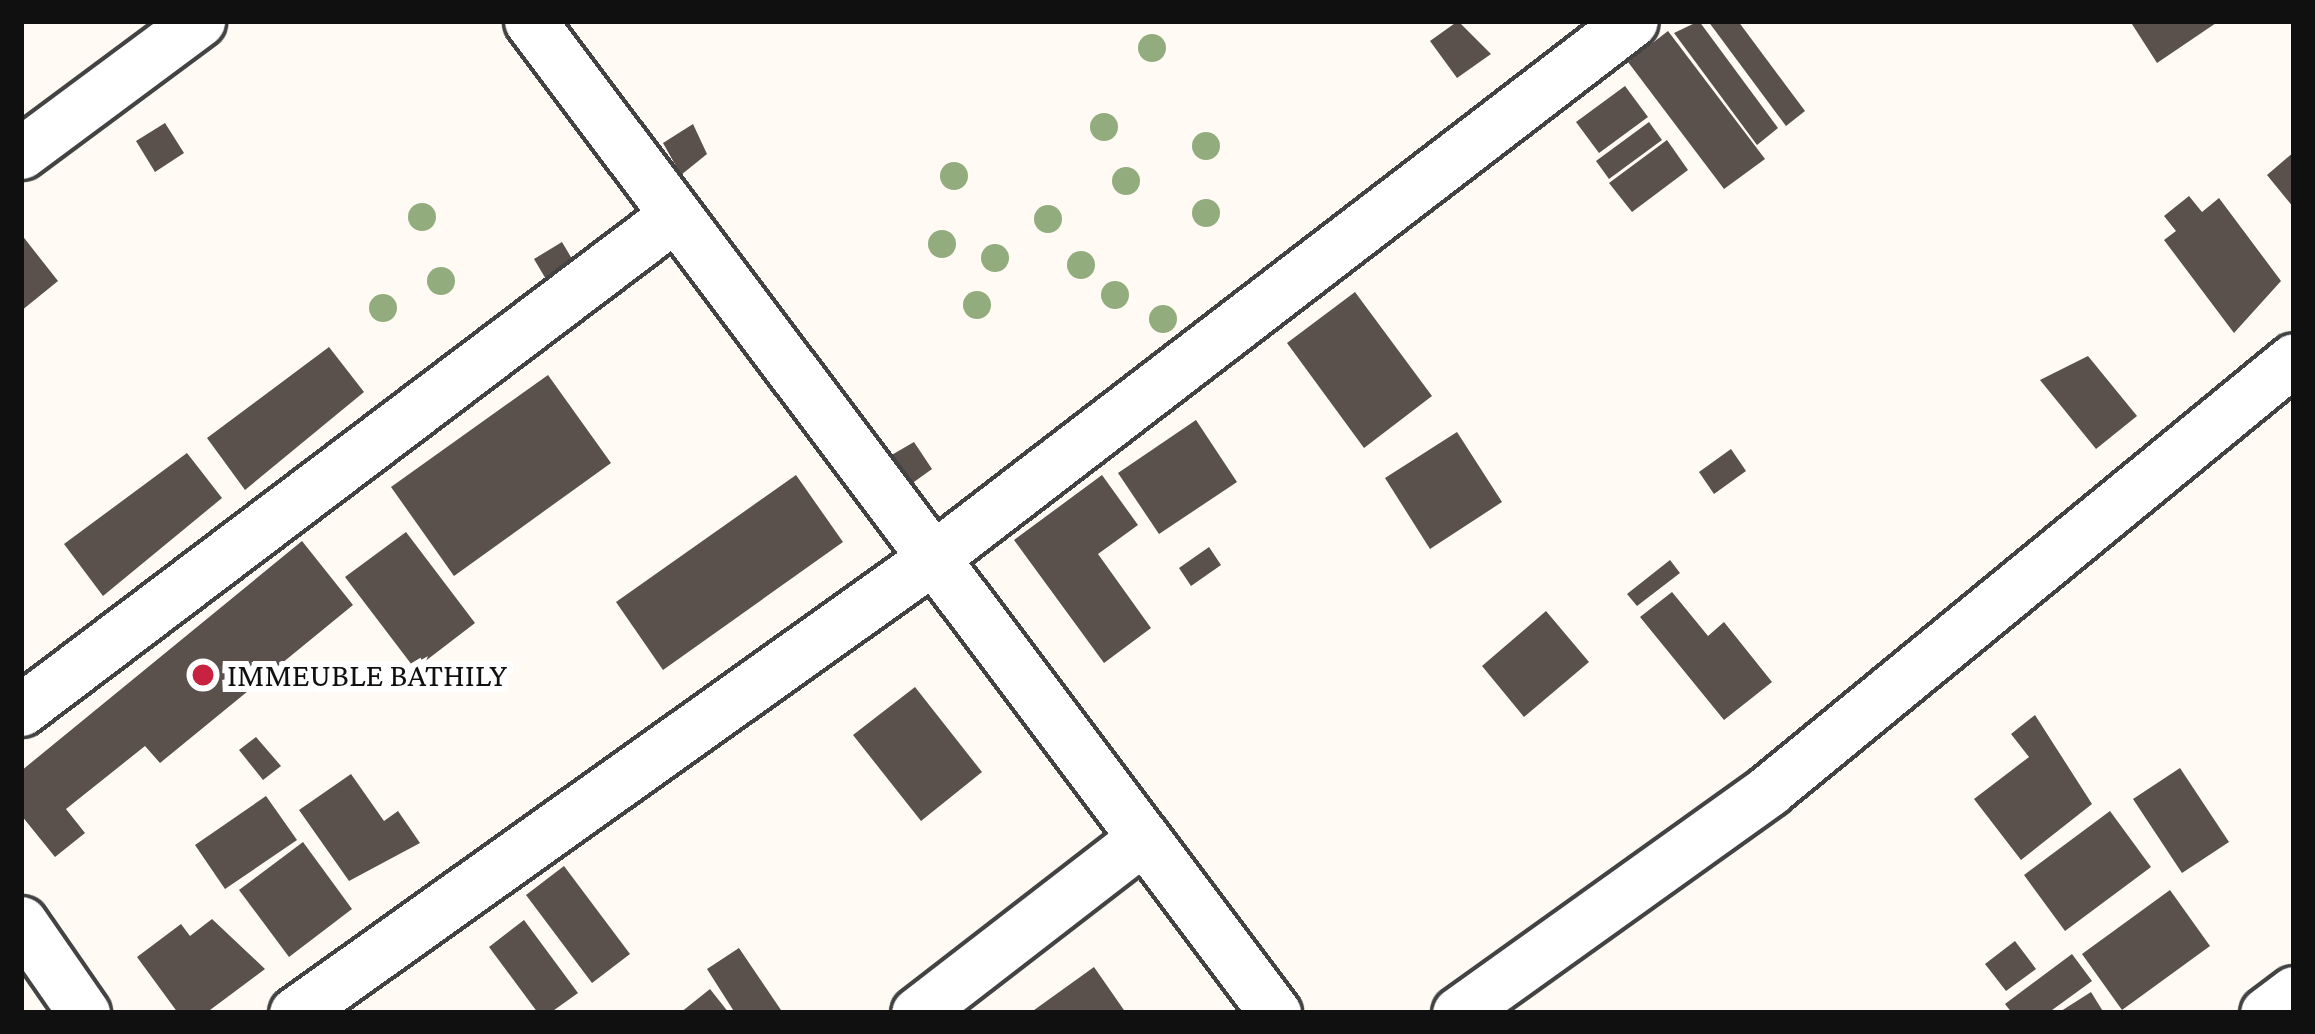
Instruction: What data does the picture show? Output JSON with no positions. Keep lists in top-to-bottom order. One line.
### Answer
{"places":["IMMEUBLE BATHILY"]}
